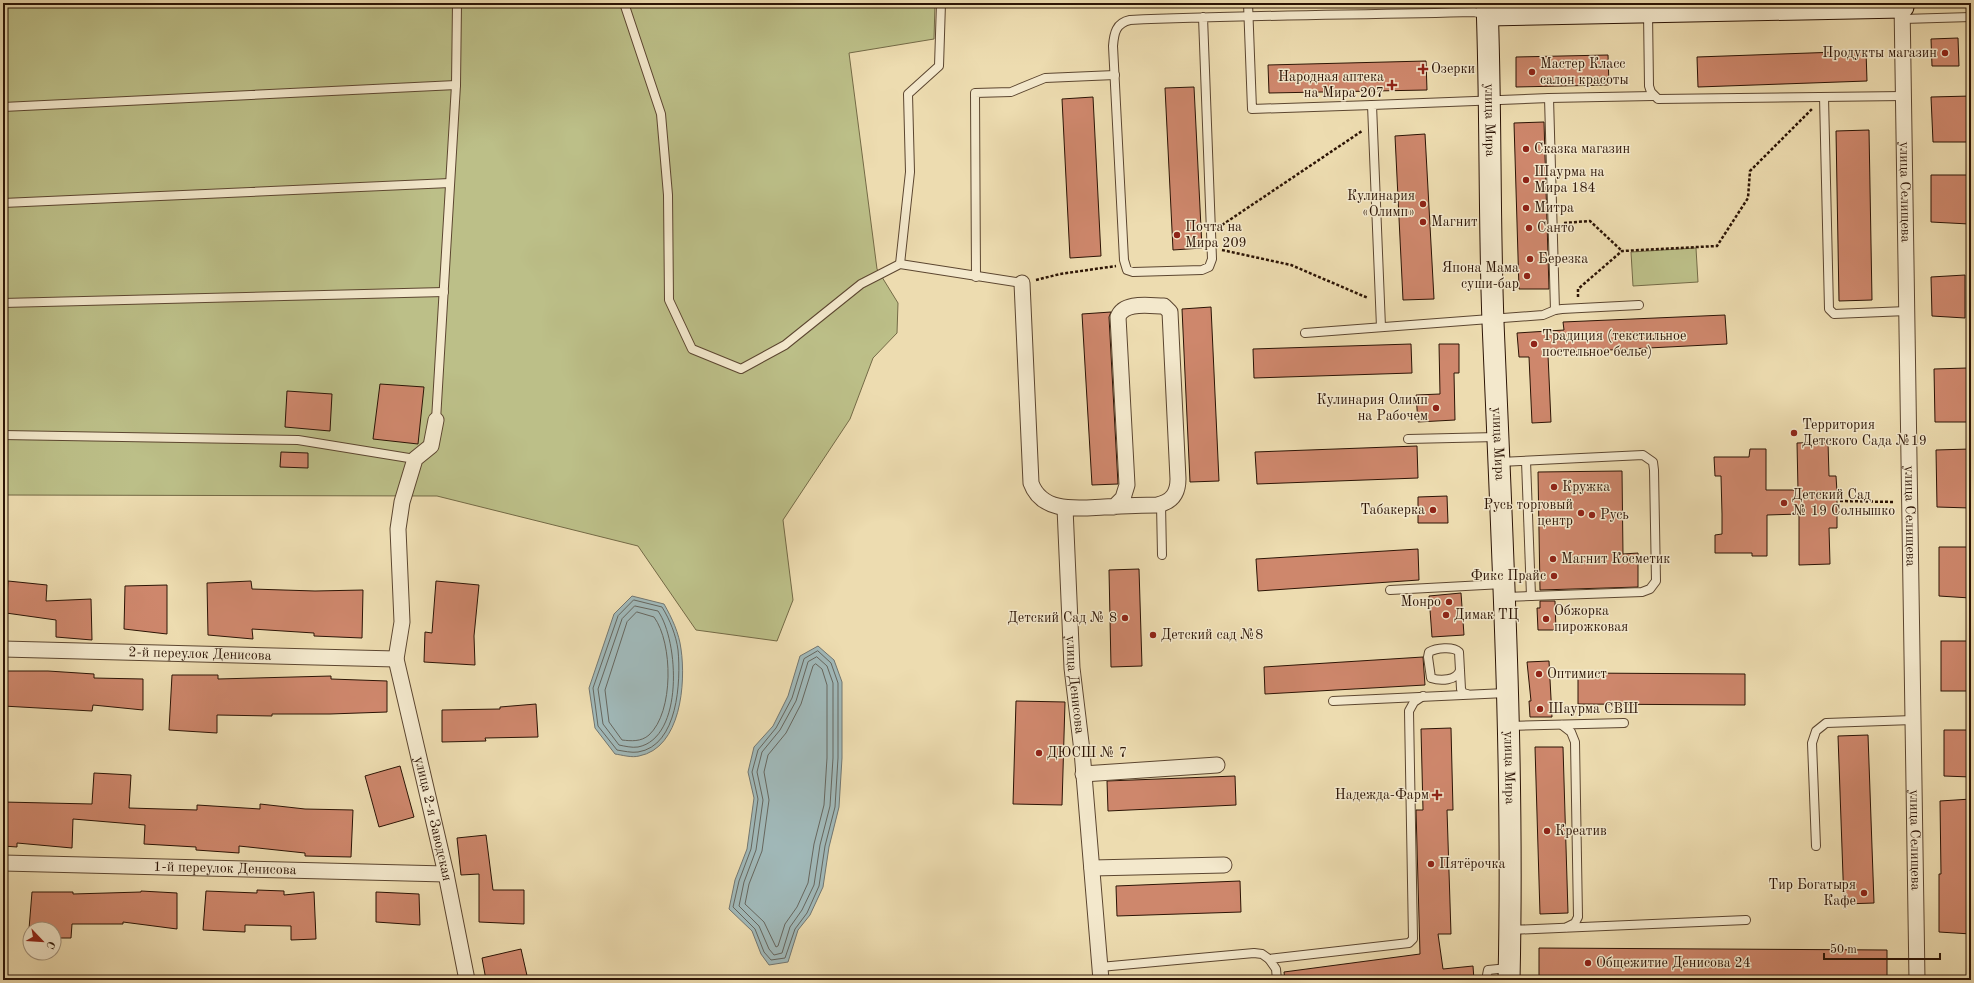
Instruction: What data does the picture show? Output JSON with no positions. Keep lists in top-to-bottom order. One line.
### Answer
{"streets":{"street":["улица Мира","улица Селищева","2-й переулок Денисова","улица Денисова","улица 2-я Заводская","1-й переулок Денисова"]},"crossings":[["2-й переулок Денисова","улица 2-я Заводская"],["улица 2-я Заводская","1-й переулок Денисова"]],"places":{"other":["Продукты магазин","Мастер Класс салон красоты","Сказка магазин","Шаурма на Мира 184","Кулинария «Олимп»","Митра","Магнит","Санто","Почта на Мира 209","Березка","Япона Мама суши-бар","Традиция (текстильное постельное белье)","Кулинария Олимп на Рабочем","Территория Детского Сада №19","Кружка","Детский Сад № 19 Солнышко","Табакерка","Русь торговый центр","Русь","Магнит Косметик","Фикс Прайс","Монро","Димак ТЦ","Детский Сад № 8","Обжорка пирожковая","Детский сад №8","Оптимист","Шаурма СВШ","ДЮСШ № 7","Креатив","Пятёрочка","Тир Богатыря Кафе","Общежитие Денисова 24"],"health":["Озерки","Народная аптека на Мира 207","Надежда-Фарм"]},"scale_bar":"50 m","north":"bottom right"}
